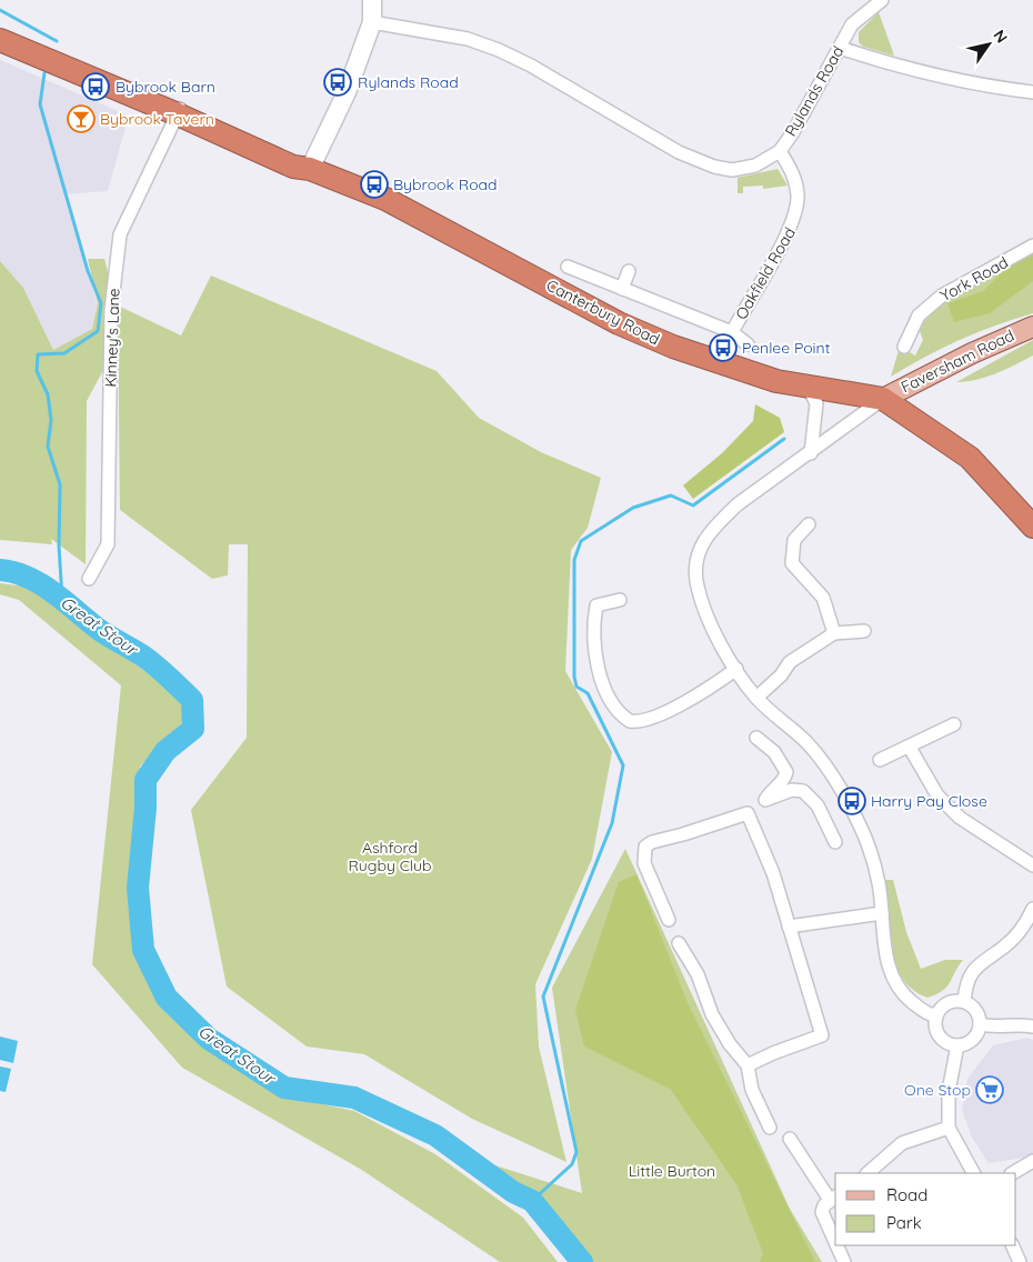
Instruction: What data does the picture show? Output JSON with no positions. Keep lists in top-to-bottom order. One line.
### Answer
{"streets":{"highway":["Canterbury Road"],"main road":["Faversham Road"],"street":["Rylands Road","Oakfield Road","York Road","Kinney's Lane"]},"crossings":[["Rylands Road","Oakfield Road"],["Canterbury Road","Kinney's Lane"],["Canterbury Road","Faversham Road"]],"water":["Great Stour"],"parks":["Ashford Rugby Club","Little Burton"],"places":{"bus stop":["Rylands Road","Bybrook Barn","Bybrook Road","Penlee Point","Harry Pay Close"],"bar":["Bybrook Tavern"],"supermarket":["One Stop"]},"legend":["Road","Park"],"north":"top right"}
